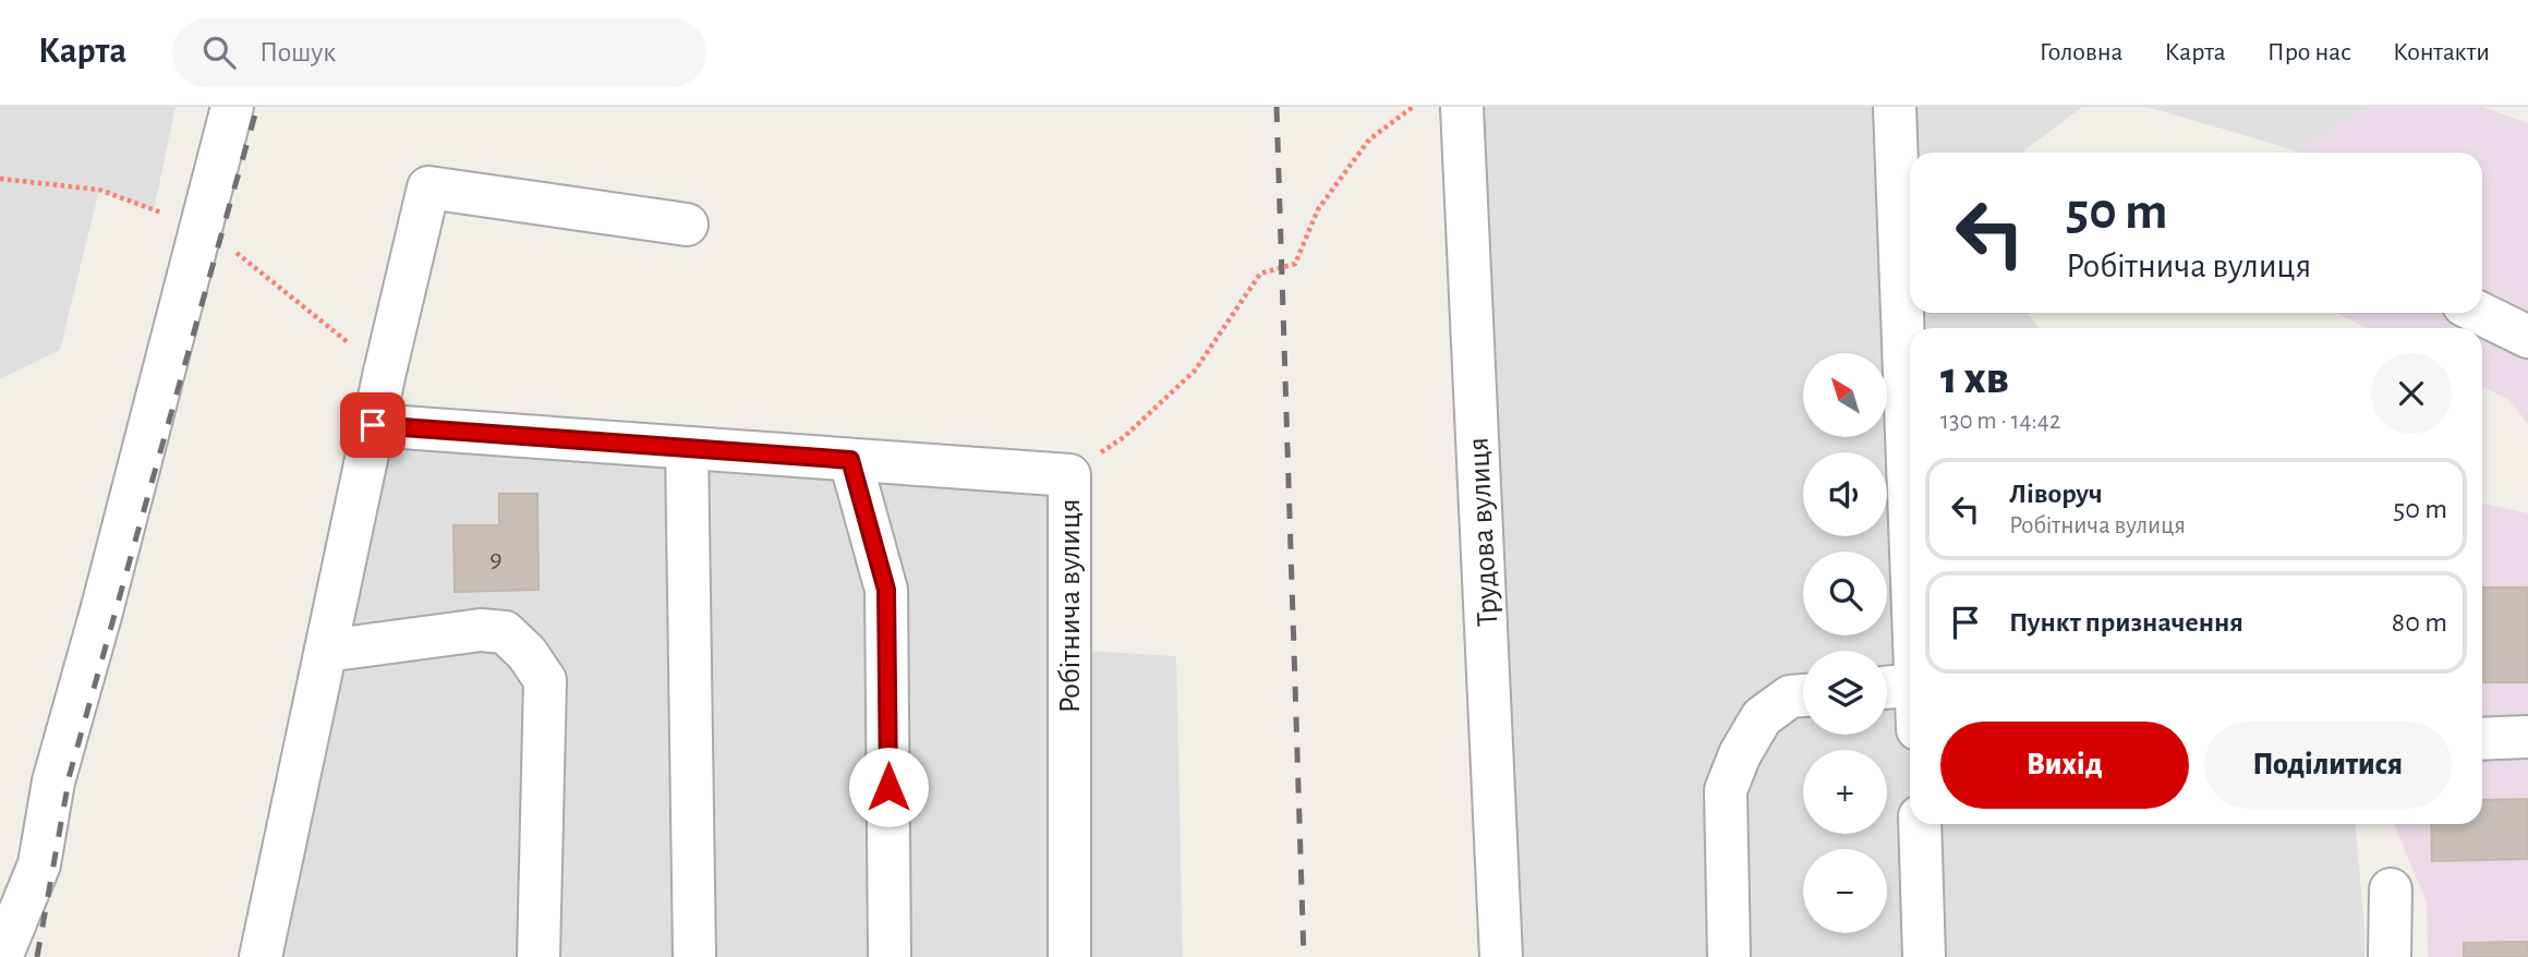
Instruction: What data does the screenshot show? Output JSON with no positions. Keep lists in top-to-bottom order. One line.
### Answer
{"streets":{"street":["Трудова вулиця","Робітнича вулиця"]},"house_numbers":["9"],"north":"top left","page":{"header":"Карта","search":"Пошук","nav":["Головна","Карта","Про нас","Контакти"],"turn":["50 m","Робітнича вулиця"],"heading":["1 хв","130 m · 14:42"],"map_buttons":["+","−"],"list":[{"name":"Ліворуч","note":"Робітнича вулиця","value":"50 m"},{"name":"Пункт призначення","value":"80 m"}],"buttons":["Вихід","Поділитися"]}}
